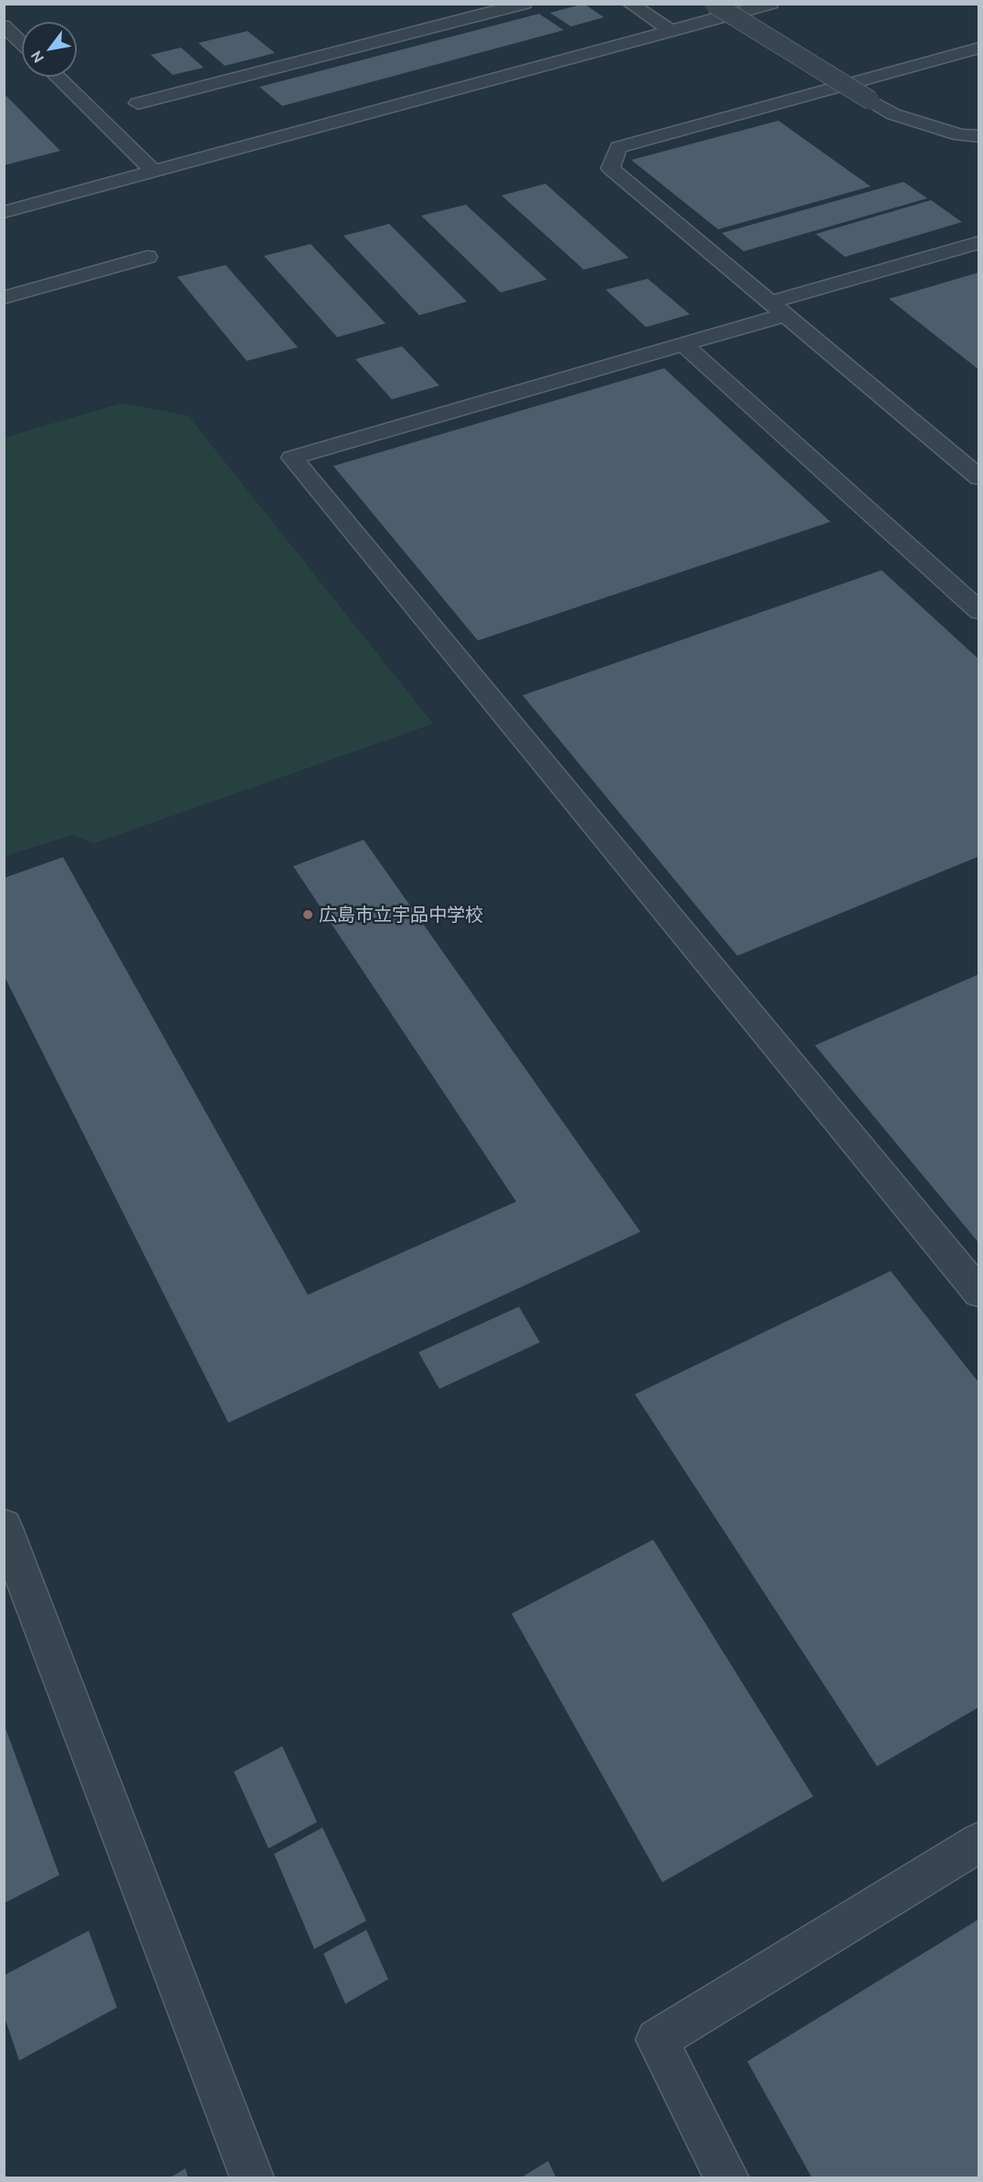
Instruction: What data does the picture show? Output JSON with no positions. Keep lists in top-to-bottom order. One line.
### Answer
{"places":["広島市立宇品中学校"],"north":"bottom left"}
